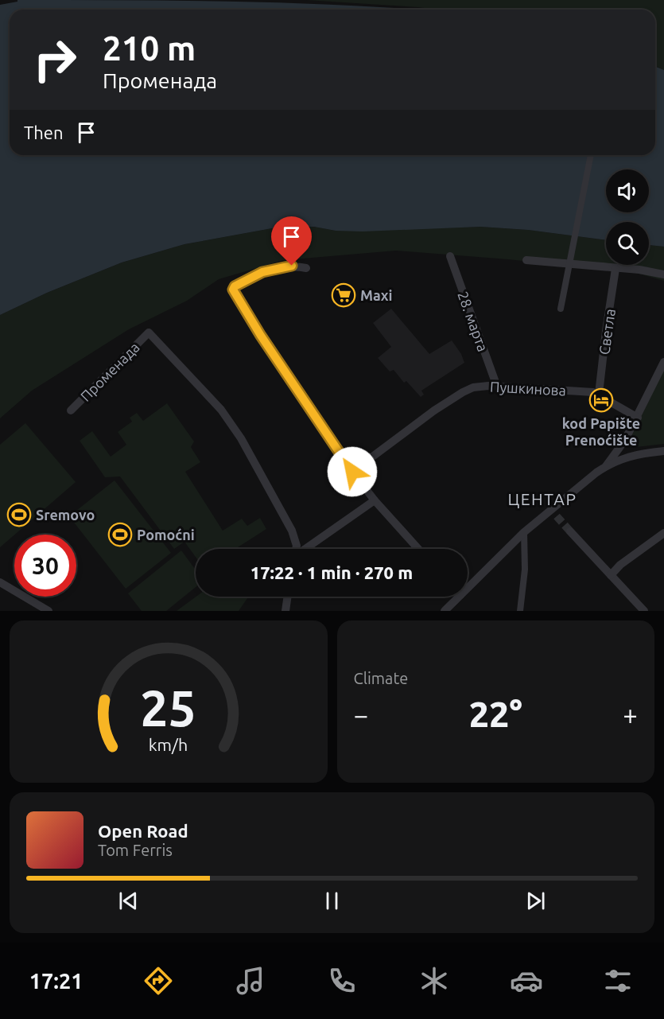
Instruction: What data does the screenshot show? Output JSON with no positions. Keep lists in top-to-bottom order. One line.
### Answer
{"streets":{"street":["28. марта","Светла","Променада","Пушкинова"]},"crossings":[["28. марта","Пушкинова"],["Светла","Пушкинова"]],"districts":["ЦЕНТАР"],"places":{"supermarket":["Maxi"],"hotel":["kod Papište Prenoćište"],"sports":["Sremovo","Pomoćni"]},"page":{"turn":["210 m","Променада"],"then":"Then","limit":"30","trip":"17:22 · 1 min · 270 m","tile":"Climate","heat":["−","22°","+"],"song":["Open Road","Tom Ferris"],"tabs":"17:21","gauge":["25","km/h"]}}
